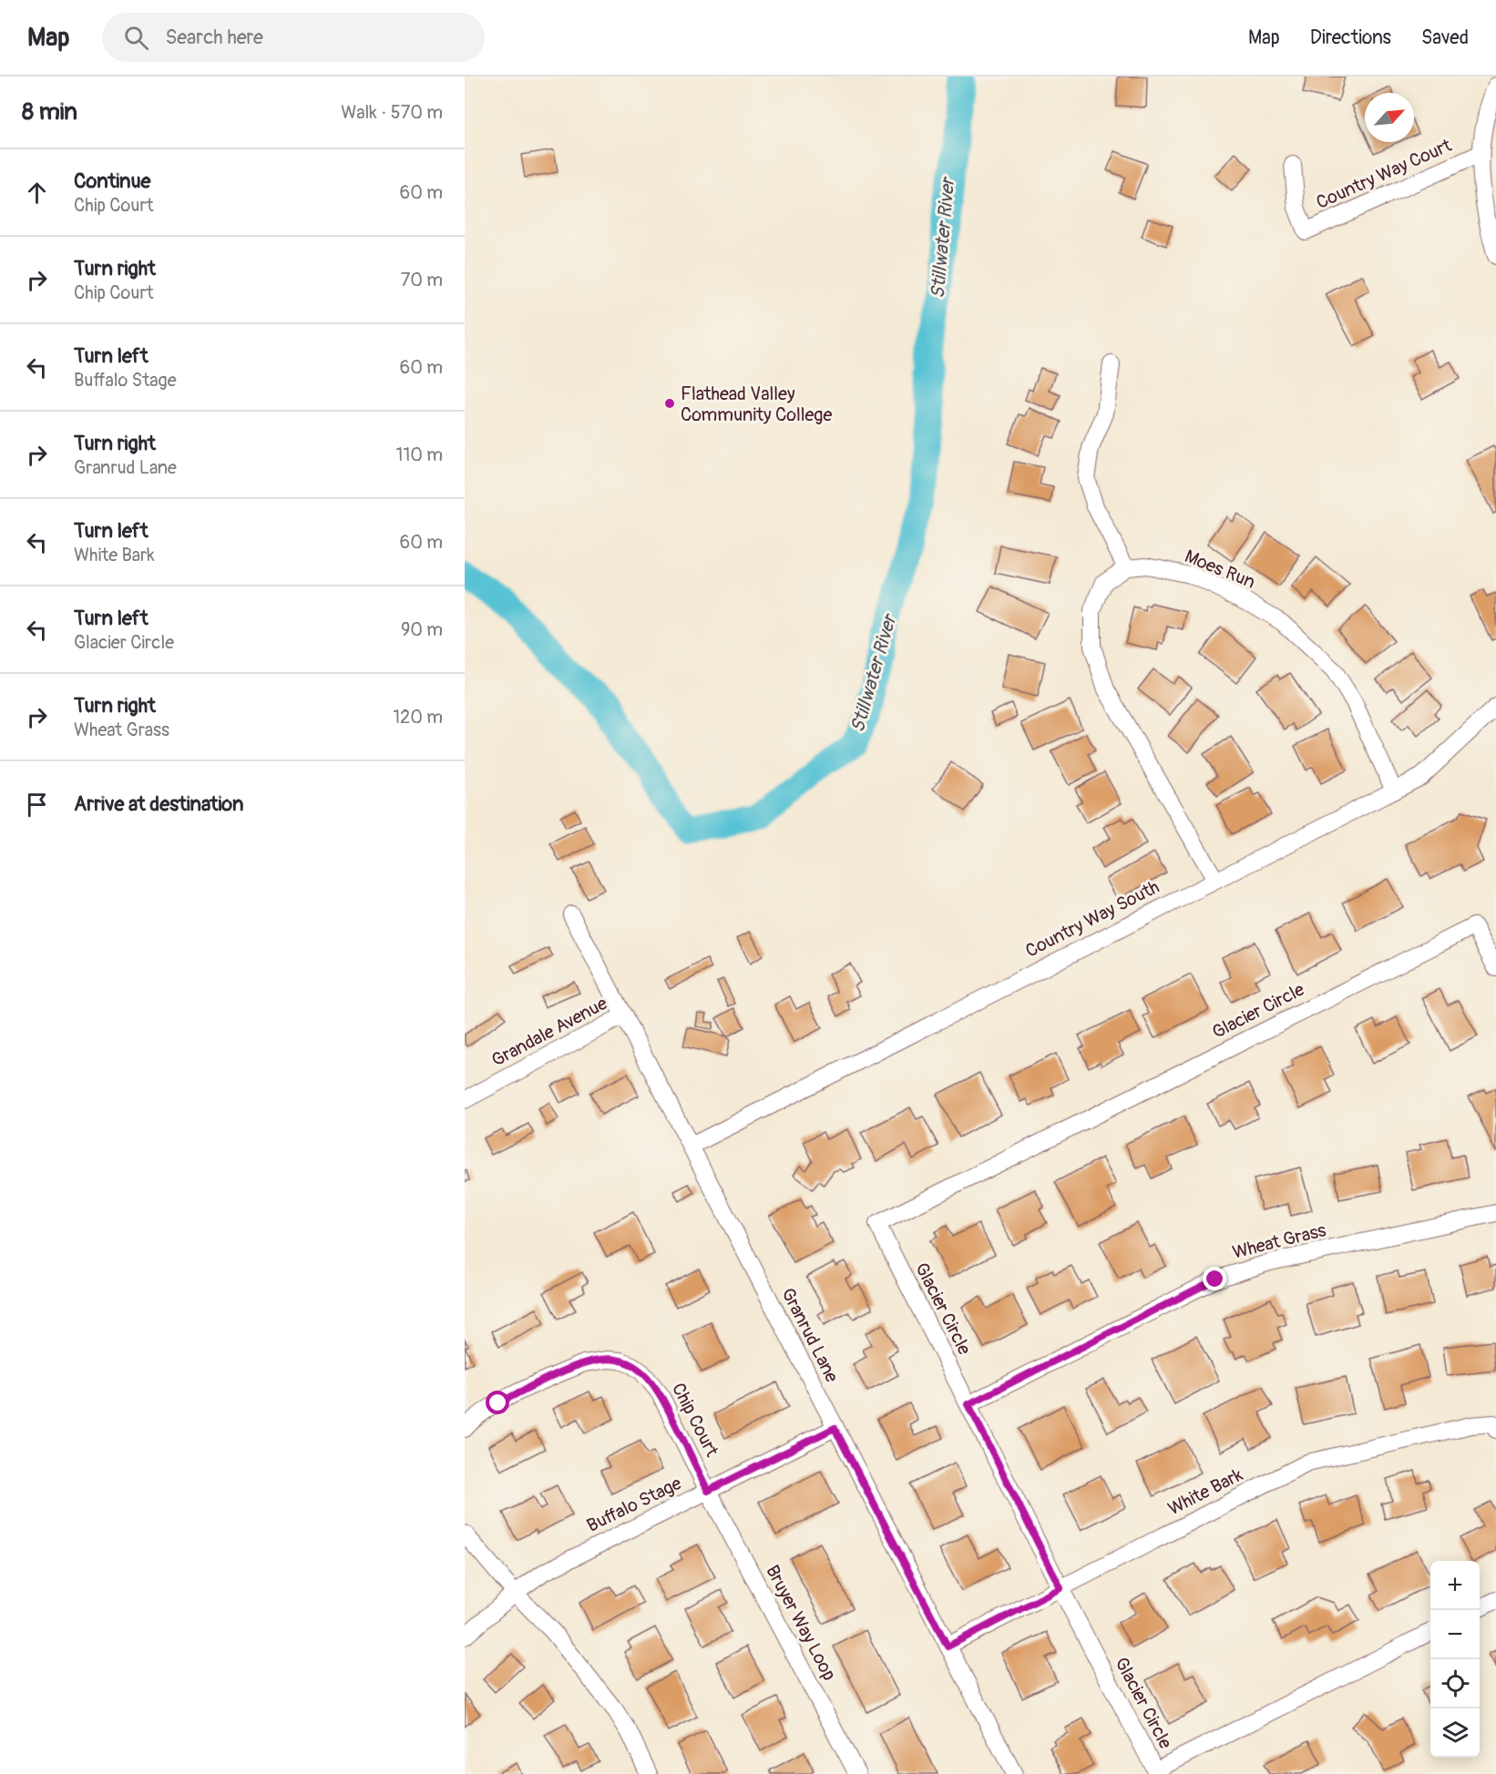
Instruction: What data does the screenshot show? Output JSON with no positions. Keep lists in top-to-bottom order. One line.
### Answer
{"streets":{"street":["Country Way Court","Moes Run","Country Way South","Glacier Circle","Grandale Avenue","Wheat Grass","Granrud Lane","Chip Court","White Bark","Buffalo Stage","Bruyer Way Loop"]},"crossings":[["Moes Run","Country Way South"],["Country Way South","Granrud Lane"],["Glacier Circle","Wheat Grass"],["Glacier Circle","White Bark"],["Grandale Avenue","Granrud Lane"],["Granrud Lane","White Bark"],["Granrud Lane","Buffalo Stage"],["Chip Court","Buffalo Stage"],["Chip Court","Bruyer Way Loop"],["Buffalo Stage","Bruyer Way Loop"]],"water":["Stillwater River"],"places":["Flathead Valley Community College"],"north":"top right","page":{"header":"Map","search":"Search here","nav":["Map","Directions","Saved"],"heading":["8 min","Walk · 570 m"],"list":[["Continue","Chip Court","60 m"],["Turn right","Chip Court","70 m"],["Turn left","Buffalo Stage","60 m"],["Turn right","Granrud Lane","110 m"],["Turn left","White Bark","60 m"],["Turn left","Glacier Circle","90 m"],["Turn right","Wheat Grass","120 m"],"Arrive at destination"],"map_buttons":["+","−"]}}
